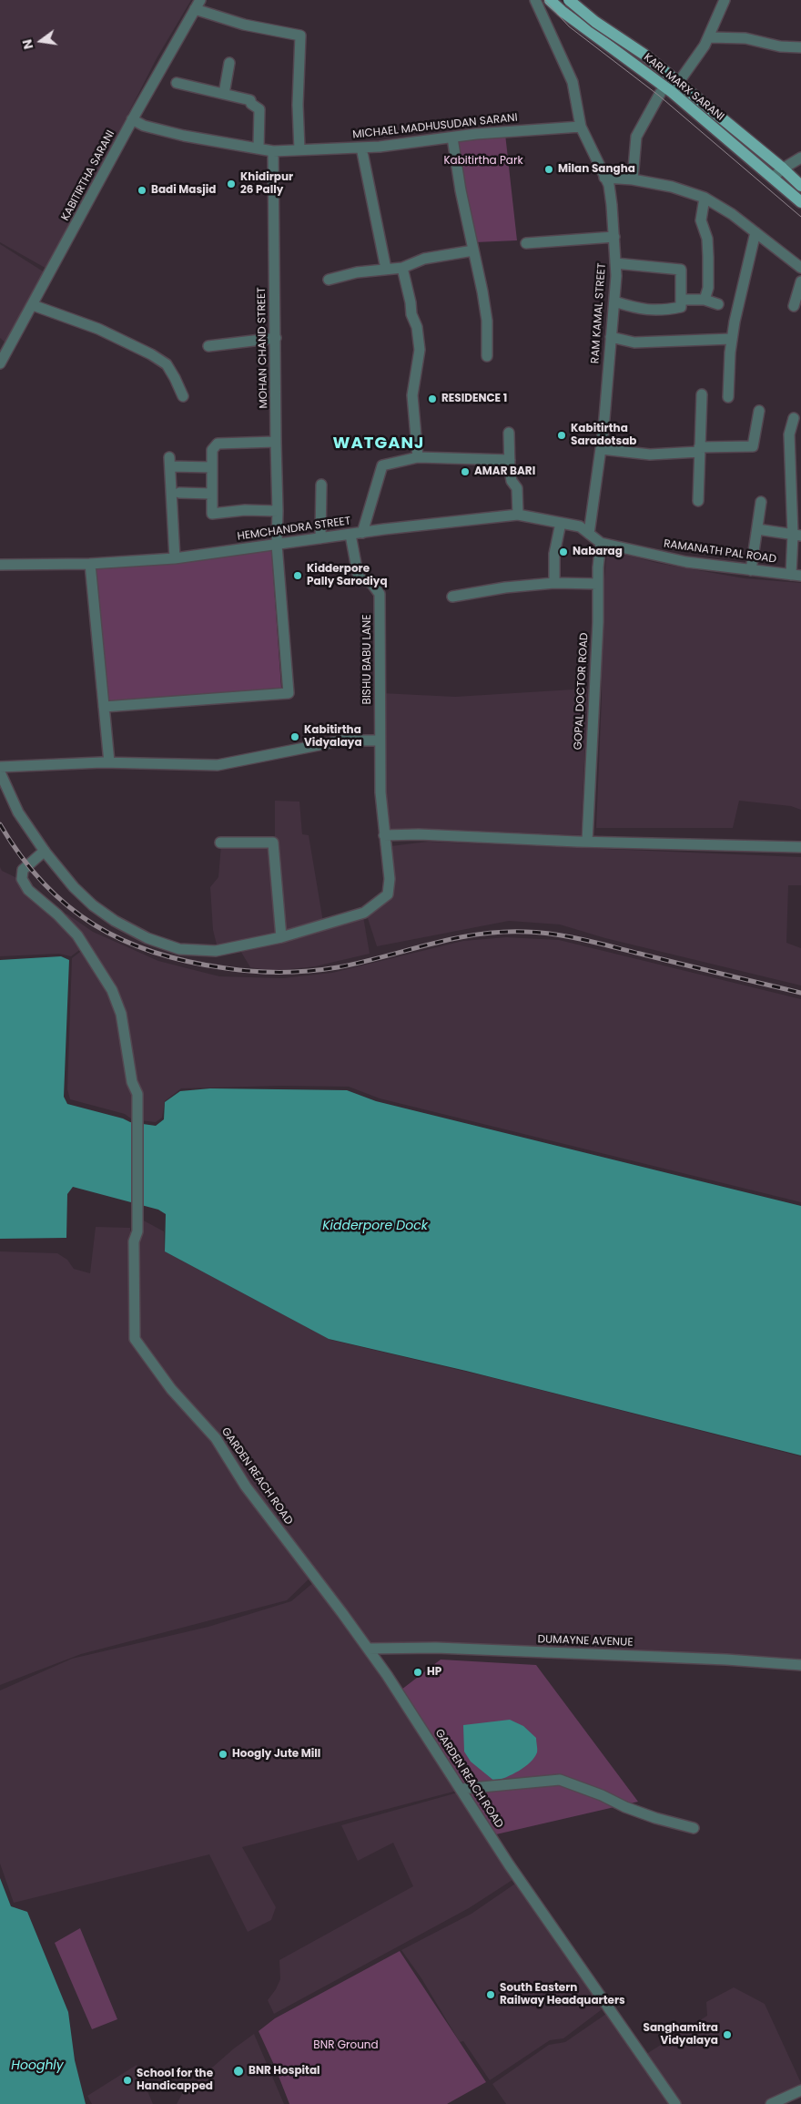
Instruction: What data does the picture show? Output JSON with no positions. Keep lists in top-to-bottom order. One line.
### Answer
{"streets":{"main road":["KARL MARX SARANI"],"street":["MICHAEL MADHUSUDAN SARANI","KABITIRTHA SARANI","RAM KAMAL STREET","MOHAN CHAND STREET","HEMCHANDRA STREET","RAMANATH PAL ROAD","BISHU BABU LANE","GOPAL DOCTOR ROAD","GARDEN REACH ROAD","DUMAYNE AVENUE"]},"crossings":[["MICHAEL MADHUSUDAN SARANI","KABITIRTHA SARANI"],["MICHAEL MADHUSUDAN SARANI","RAM KAMAL STREET"],["MICHAEL MADHUSUDAN SARANI","MOHAN CHAND STREET"],["RAM KAMAL STREET","HEMCHANDRA STREET"],["RAM KAMAL STREET","RAMANATH PAL ROAD"],["MOHAN CHAND STREET","HEMCHANDRA STREET"],["HEMCHANDRA STREET","RAMANATH PAL ROAD"],["HEMCHANDRA STREET","BISHU BABU LANE"],["RAMANATH PAL ROAD","GOPAL DOCTOR ROAD"],["GARDEN REACH ROAD","DUMAYNE AVENUE"]],"districts":["WATGANJ"],"water":["Kidderpore Dock","Hooghly"],"parks":["Kabitirtha Park","BNR Ground"],"places":["Milan Sangha","Khidirpur 26 Pally","Badi Masjid","RESIDENCE 1","Kabitirtha Saradotsab","AMAR BARI","Nabarag","Kidderpore Pally Sarodiyq","Kabitirtha Vidyalaya","HP","Hoogly Jute Mill","South Eastern Railway Headquarters","Sanghamitra Vidyalaya","BNR Hospital","School for the Handicapped"],"north":"left"}
